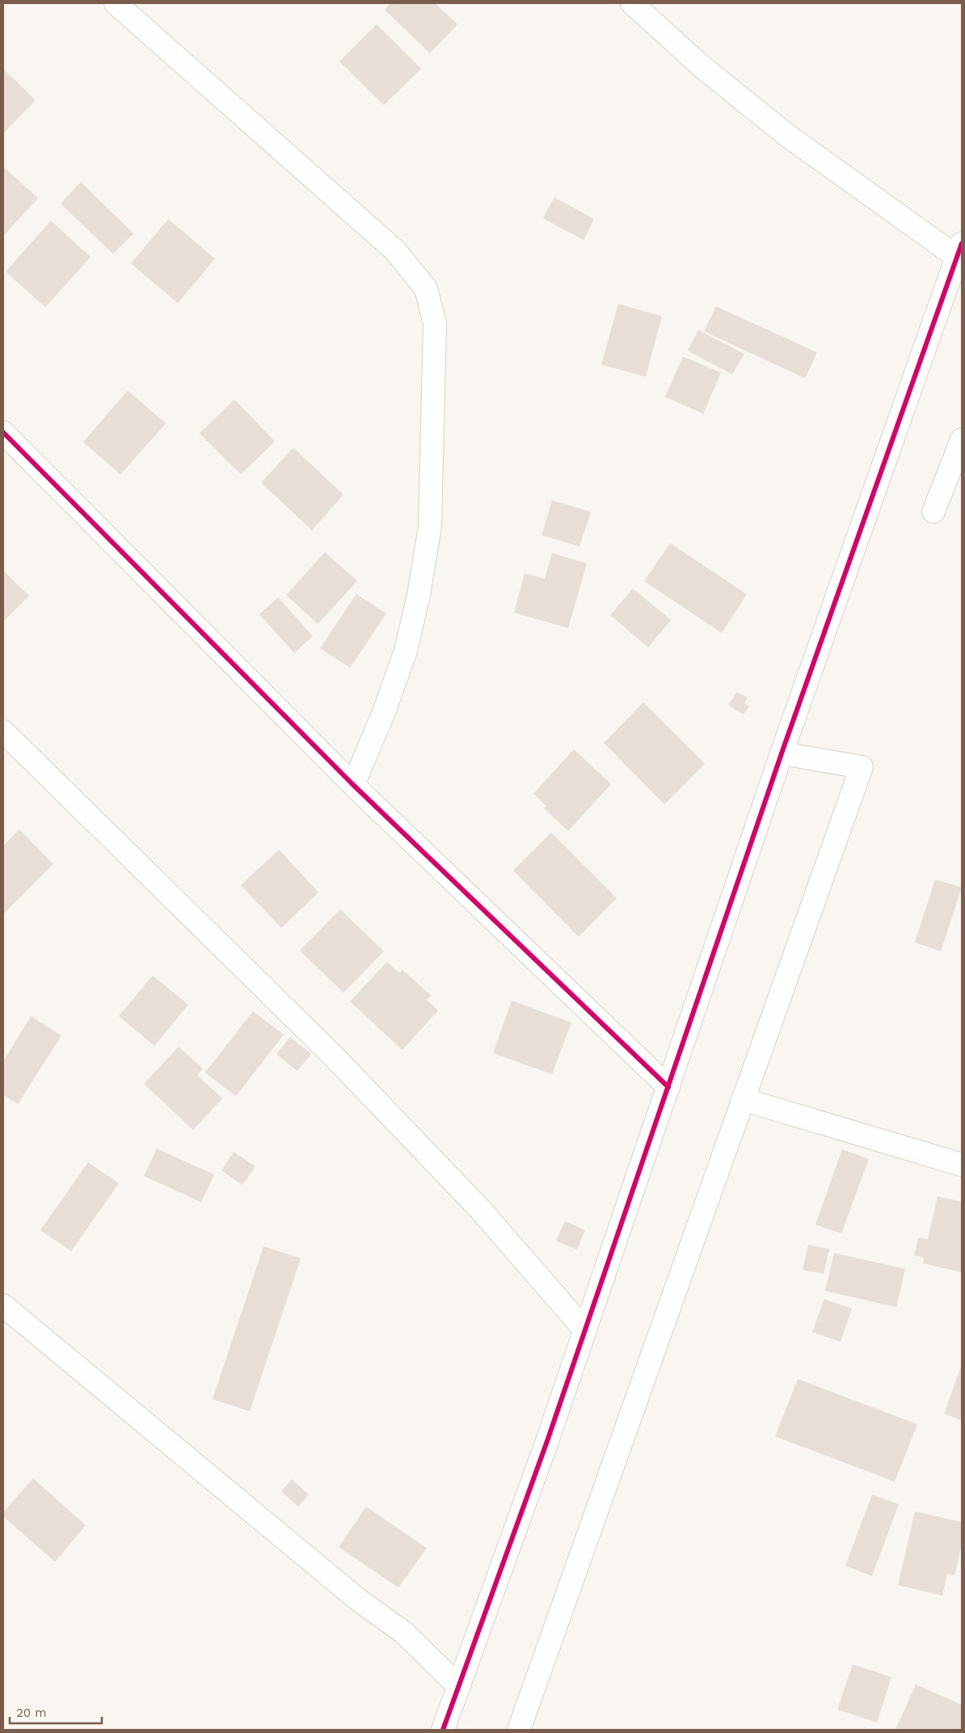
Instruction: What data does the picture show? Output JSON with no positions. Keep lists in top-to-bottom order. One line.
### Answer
{"scale_bar":"20 m"}
